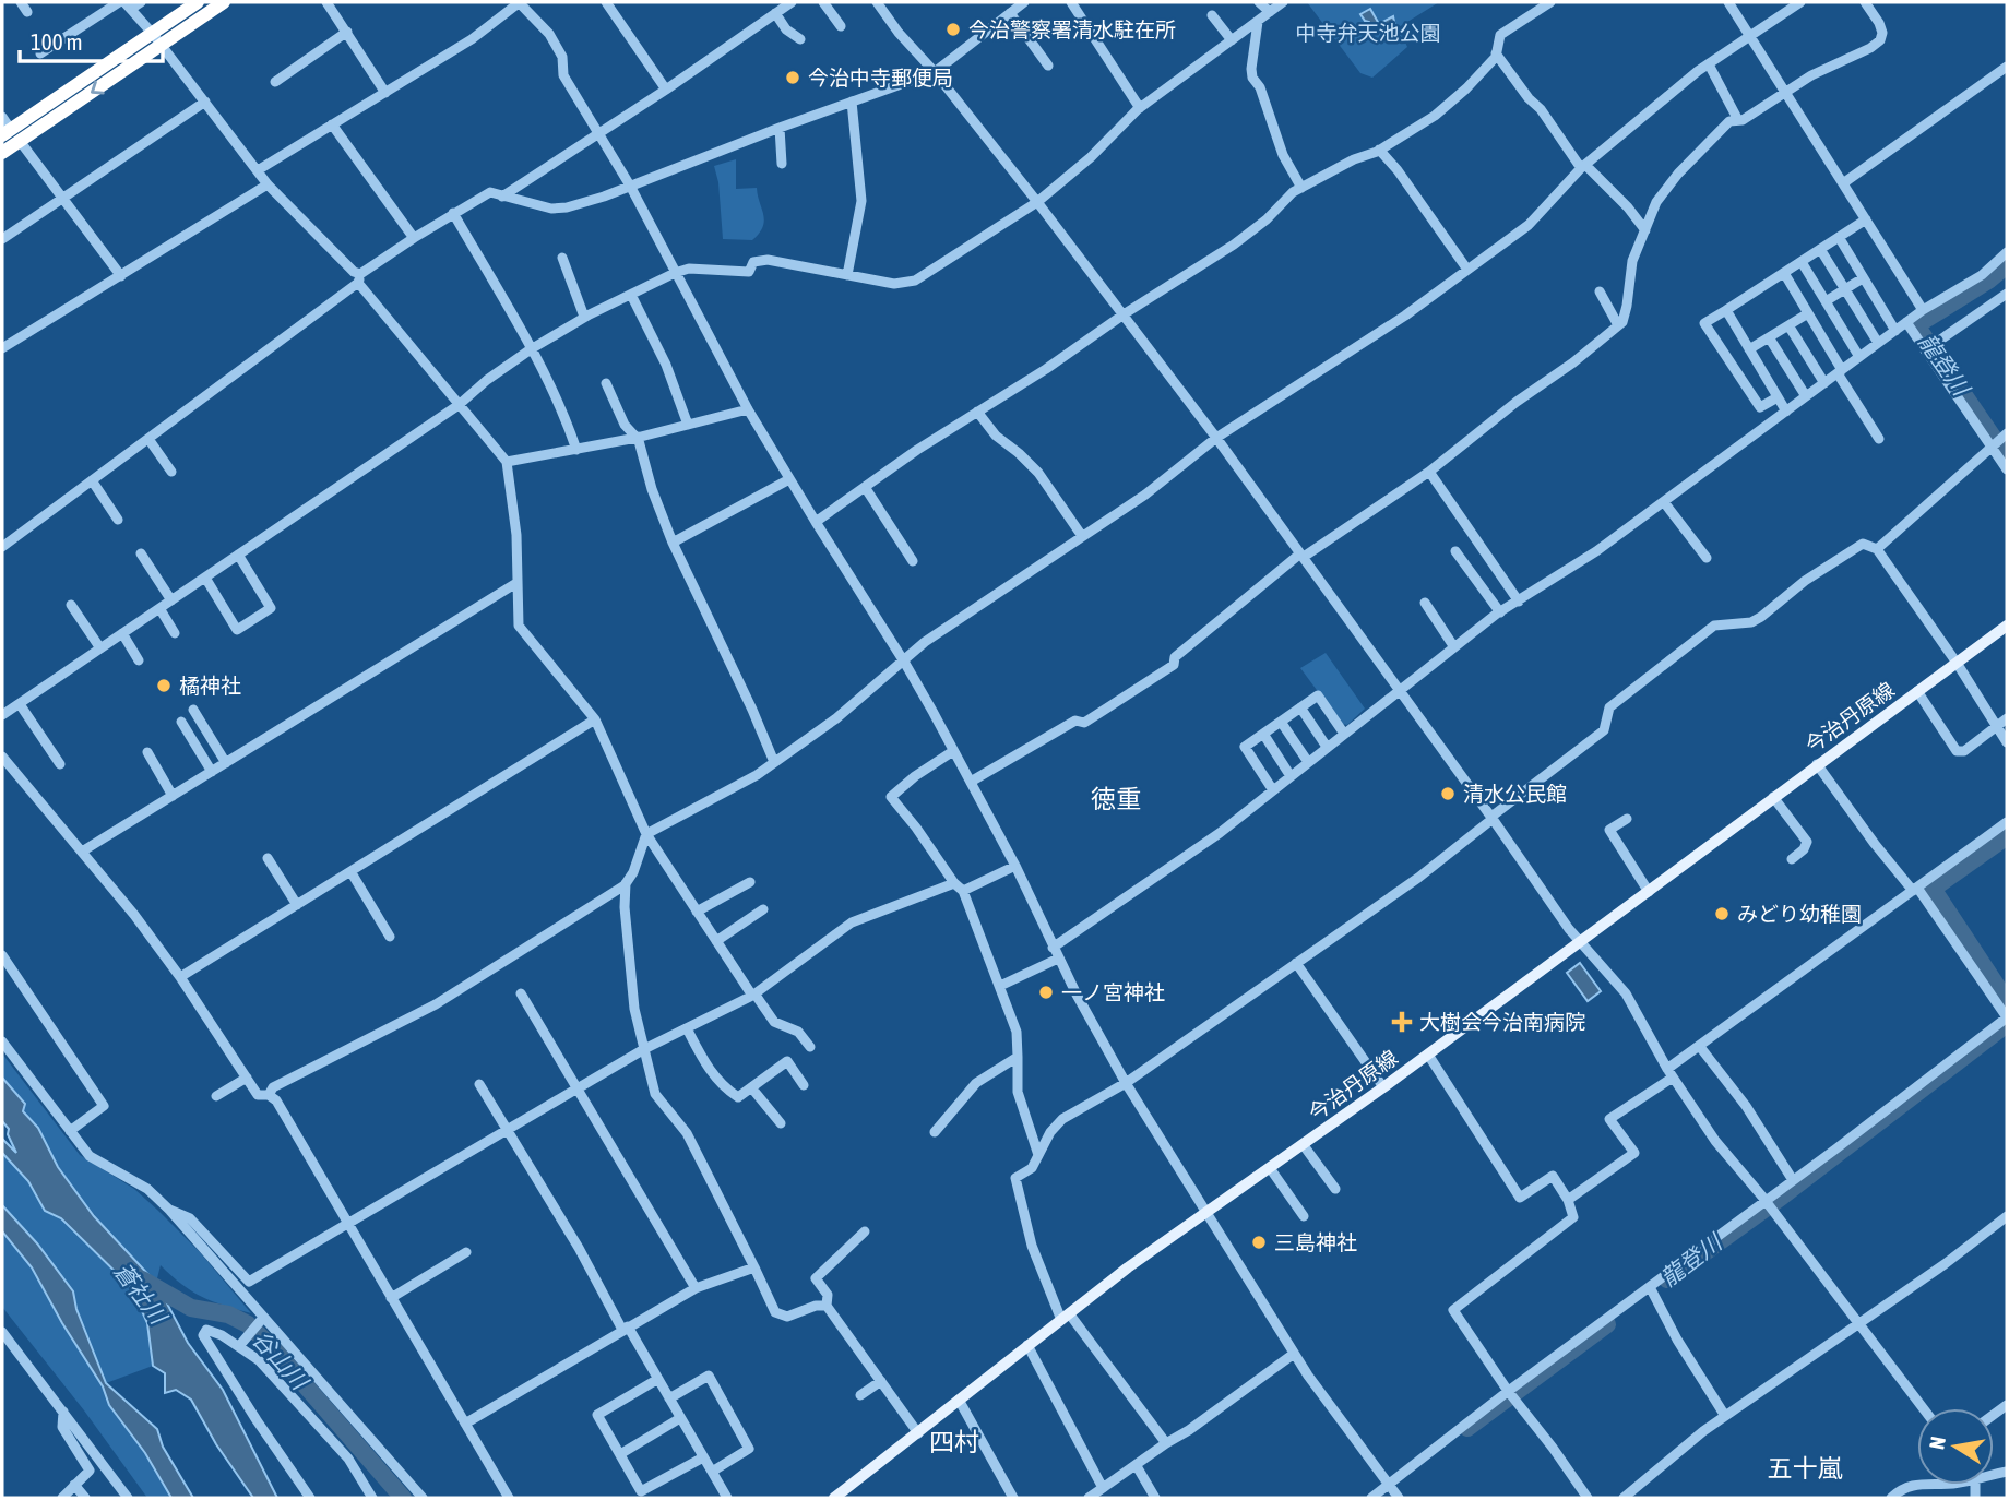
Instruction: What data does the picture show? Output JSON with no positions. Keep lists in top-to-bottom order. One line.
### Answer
{"streets":{"main road":["今治丹原線"]},"districts":["徳重","四村","五十嵐"],"water":["龍登川","蒼社川","谷山川"],"parks":["中寺弁天池公園"],"places":{"other":["今治警察署清水駐在所","今治中寺郵便局","橘神社","清水公民館","みどり幼稚園","一ノ宮神社","三島神社"],"health":["大樹会今治南病院"]},"scale_bar":"100 m","north":"left"}
